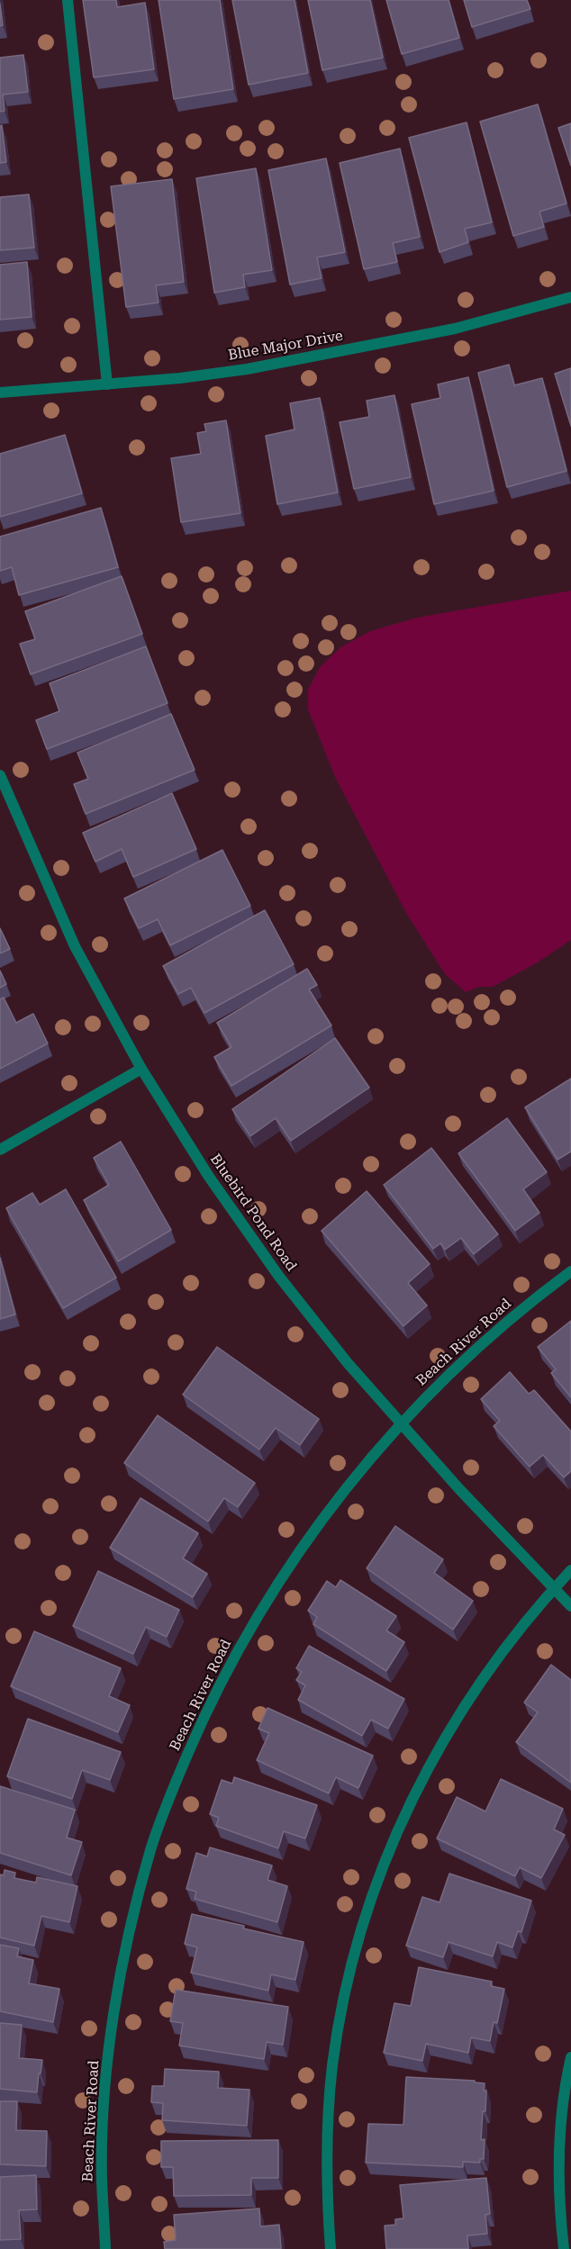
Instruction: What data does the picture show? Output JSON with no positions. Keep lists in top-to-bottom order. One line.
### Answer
{"streets":{"street":["Blue Major Drive","Bluebird Pond Road","Beach River Road"]},"crossings":[["Bluebird Pond Road","Beach River Road"]]}
